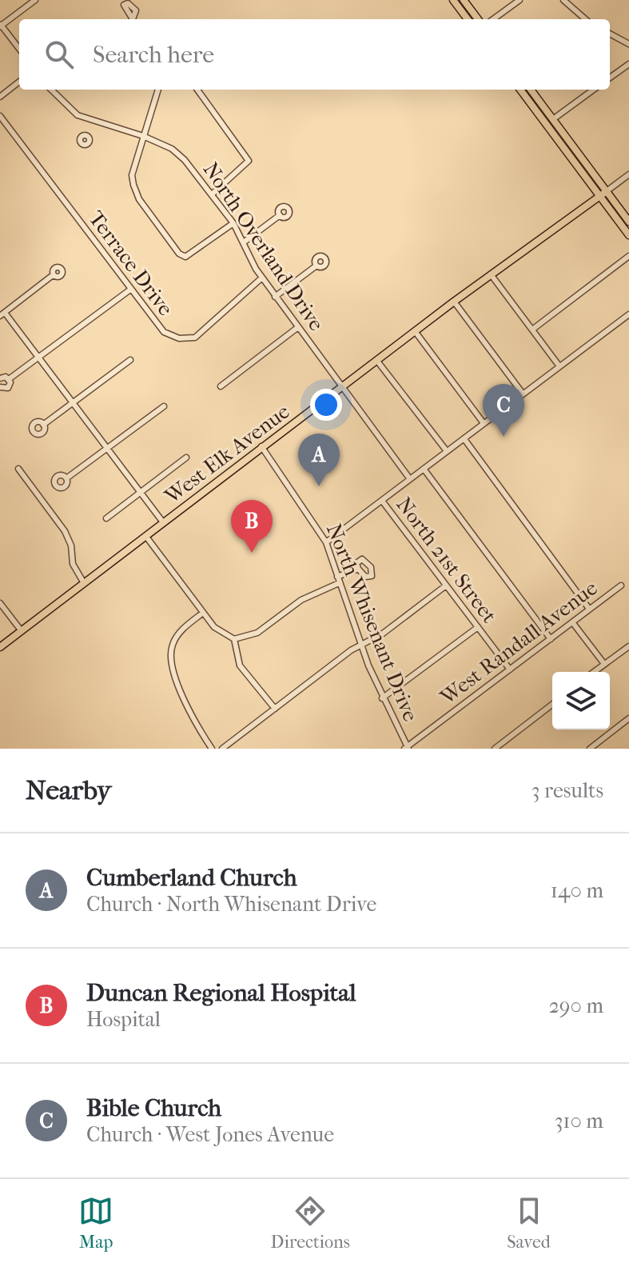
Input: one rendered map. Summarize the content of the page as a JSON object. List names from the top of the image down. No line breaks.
{"streets":{"main road":["West Elk Avenue"],"street":["North Overland Drive","Terrace Drive","North 21st Street","North Whisenant Drive","West Randall Avenue"]},"crossings":[["North Overland Drive","Terrace Drive"],["North Overland Drive","West Elk Avenue"],["North Overland Drive","North 21st Street"],["West Elk Avenue","North 21st Street"],["West Elk Avenue","North Whisenant Drive"],["North 21st Street","West Randall Avenue"],["North Whisenant Drive","West Randall Avenue"]],"page":{"search":"Search here","pins":["C","A","B"],"heading":["Nearby","3 results"],"list":[{"mark":"A","name":"Cumberland Church","note":"Church · North Whisenant Drive","value":"140 m"},{"mark":"B","name":"Duncan Regional Hospital","note":"Hospital","value":"290 m"},{"mark":"C","name":"Bible Church","note":"Church · West Jones Avenue","value":"310 m"}],"nav":["Map","Directions","Saved"]}}
